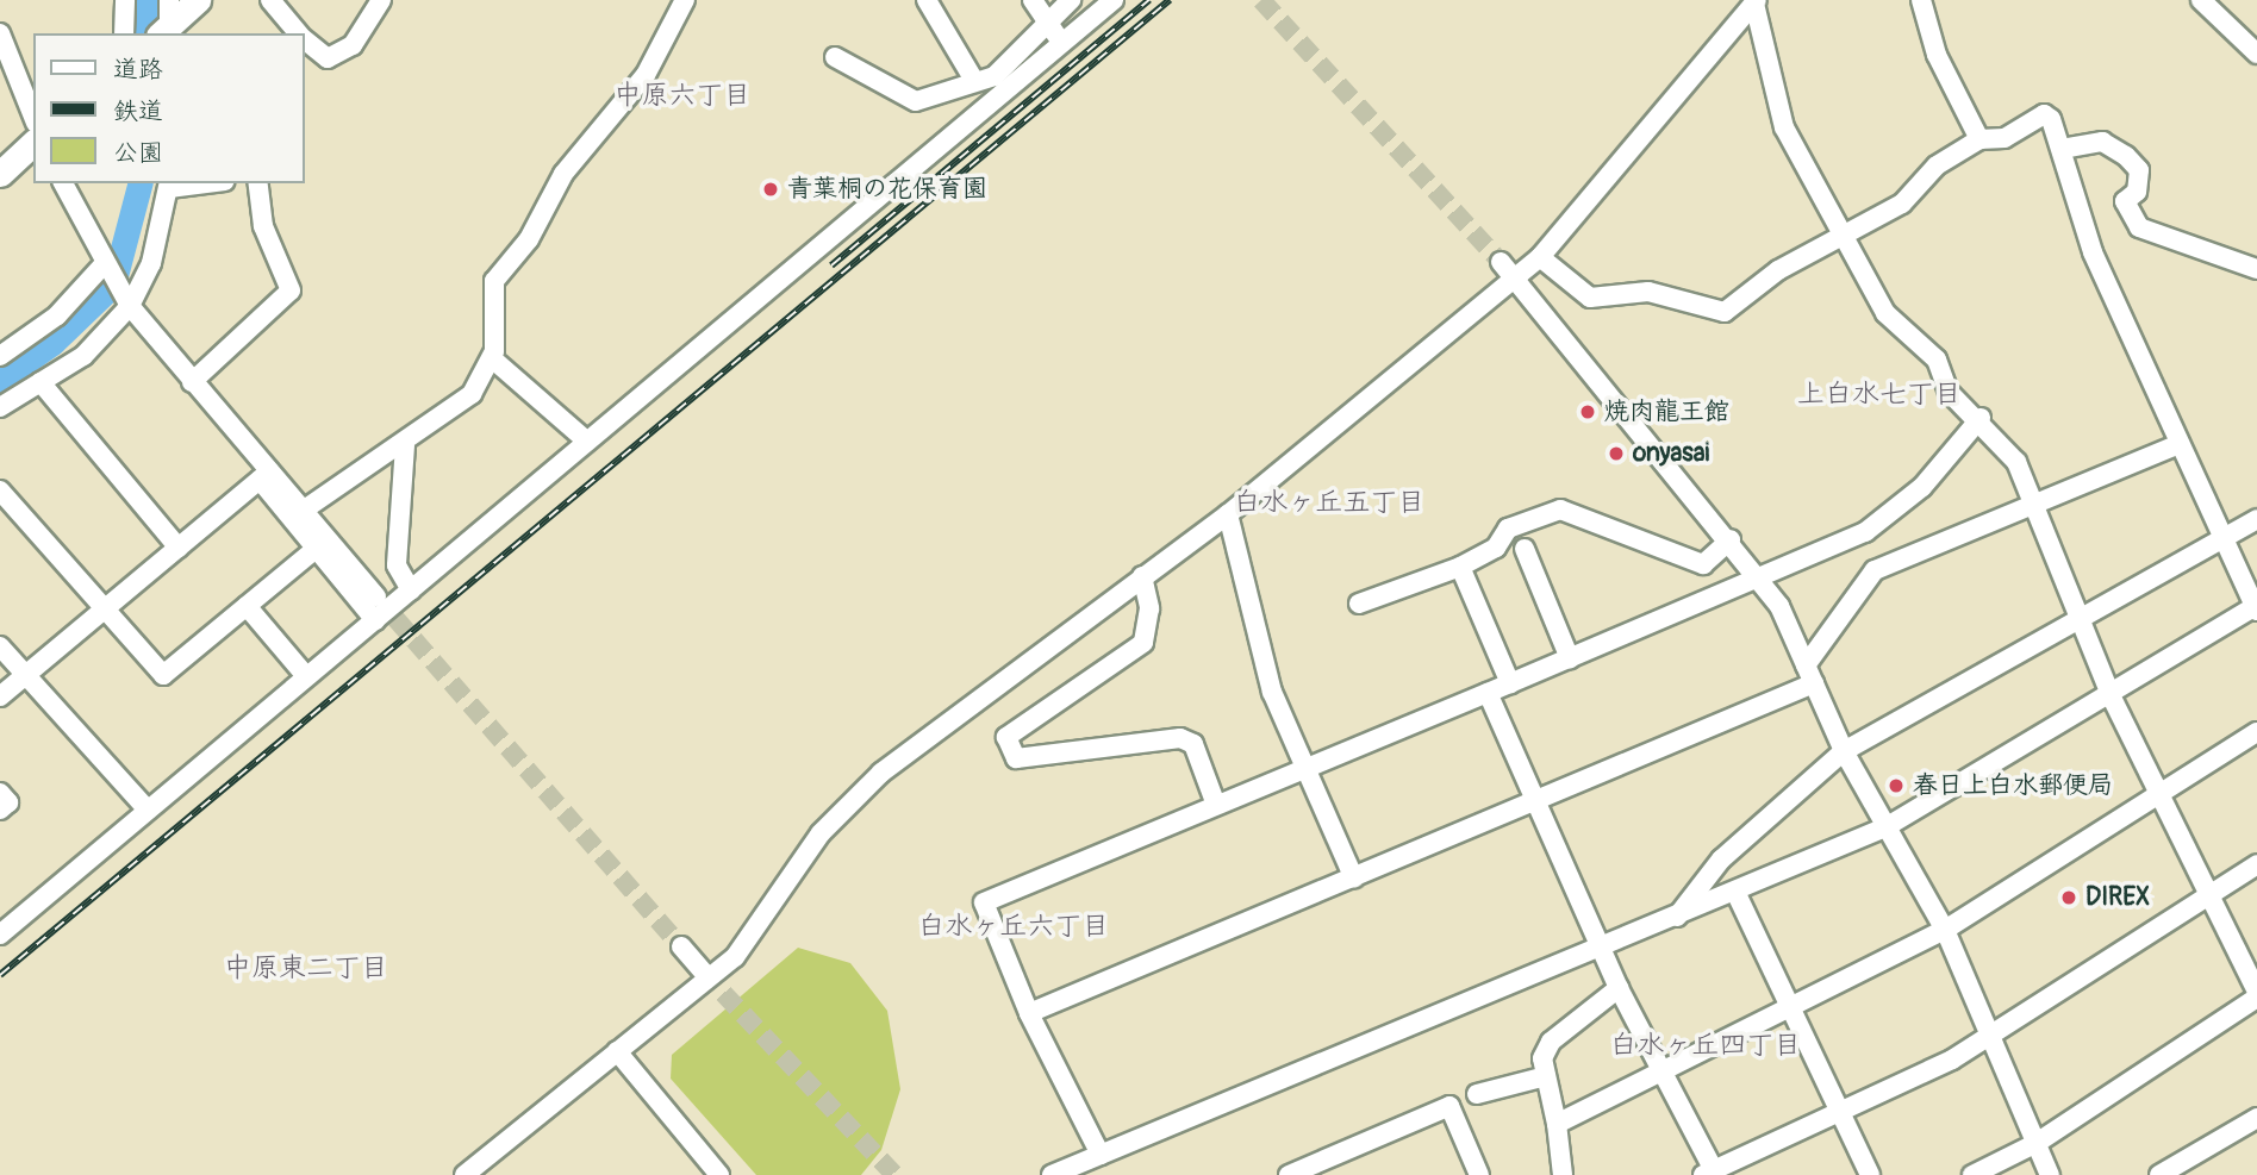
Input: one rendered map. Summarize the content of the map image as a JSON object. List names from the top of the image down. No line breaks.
{"districts":["中原六丁目","上白水七丁目","白水ヶ丘五丁目","白水ヶ丘六丁目","中原東二丁目","白水ヶ丘四丁目"],"places":["青葉桐の花保育園","焼肉龍王館","onyasai","春日上白水郵便局","DIREX"],"legend":["道路","鉄道","公園"]}
